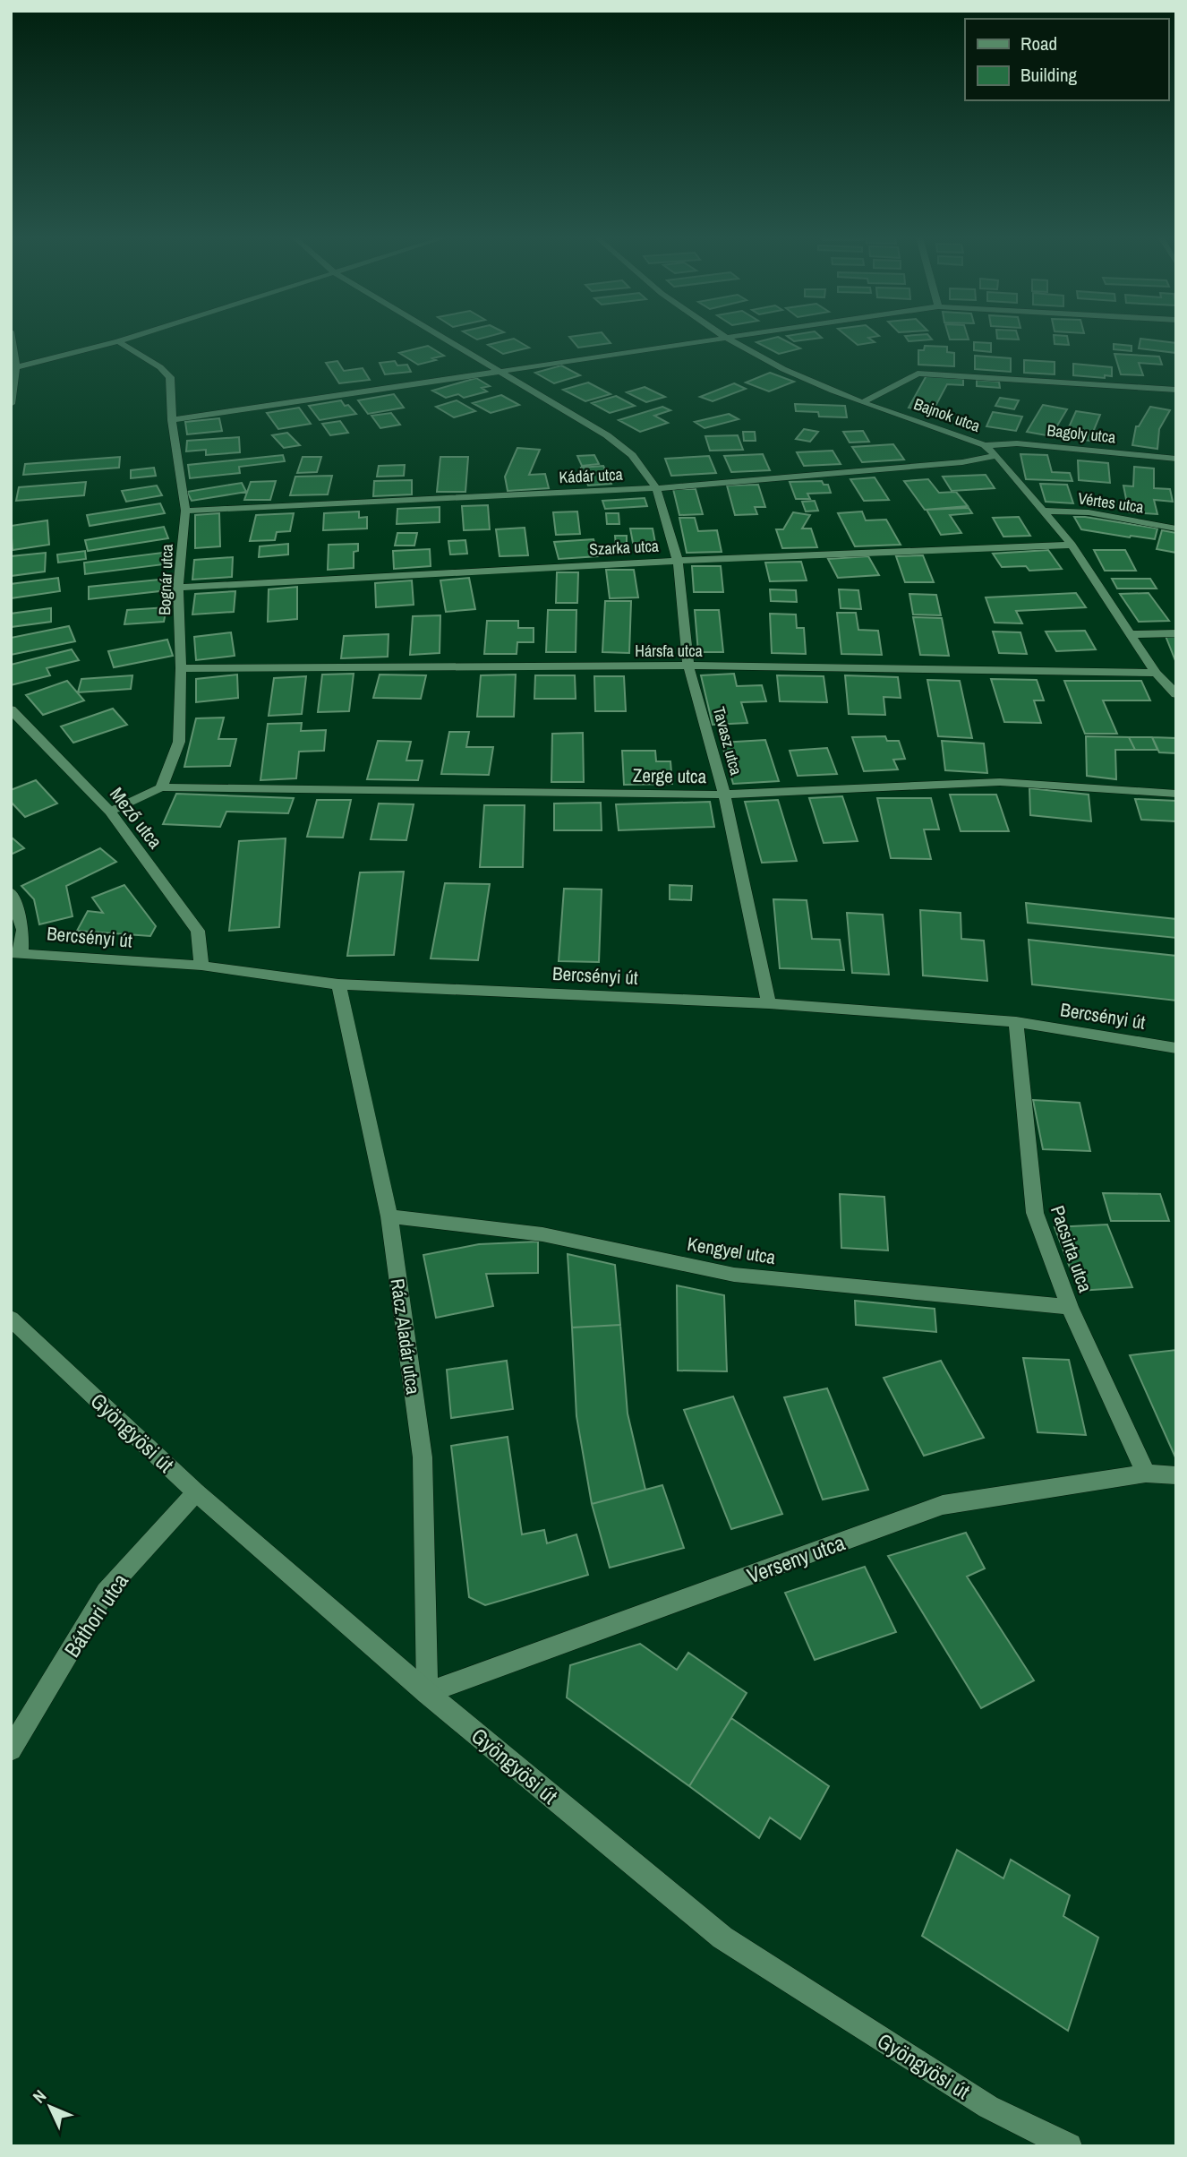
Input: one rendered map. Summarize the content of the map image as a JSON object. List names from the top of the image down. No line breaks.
{"streets":{"street":["Bajnok utca","Bagoly utca","Kádár utca","Vértes utca","Szarka utca","Bognár utca","Hársfa utca","Tavasz utca","Zerge utca","Mező utca","Bercsényi út","Pacsirta utca","Kengyel utca","Rácz Aladár utca","Gyöngyösi út","Verseny utca","Báthori utca"]},"crossings":[["Bajnok utca","Bagoly utca"],["Bajnok utca","Kádár utca"],["Bajnok utca","Vértes utca"],["Bajnok utca","Szarka utca"],["Bajnok utca","Hársfa utca"],["Kádár utca","Bognár utca"],["Kádár utca","Tavasz utca"],["Szarka utca","Bognár utca"],["Szarka utca","Tavasz utca"],["Bognár utca","Hársfa utca"],["Bognár utca","Zerge utca"],["Hársfa utca","Tavasz utca"],["Tavasz utca","Zerge utca"],["Tavasz utca","Bercsényi út"],["Mező utca","Bercsényi út"],["Bercsényi út","Pacsirta utca"],["Bercsényi út","Rácz Aladár utca"],["Pacsirta utca","Kengyel utca"],["Pacsirta utca","Verseny utca"],["Kengyel utca","Rácz Aladár utca"],["Rácz Aladár utca","Gyöngyösi út"],["Rácz Aladár utca","Verseny utca"],["Gyöngyösi út","Verseny utca"],["Gyöngyösi út","Báthori utca"]],"legend":["Road","Building"],"north":"top left"}
